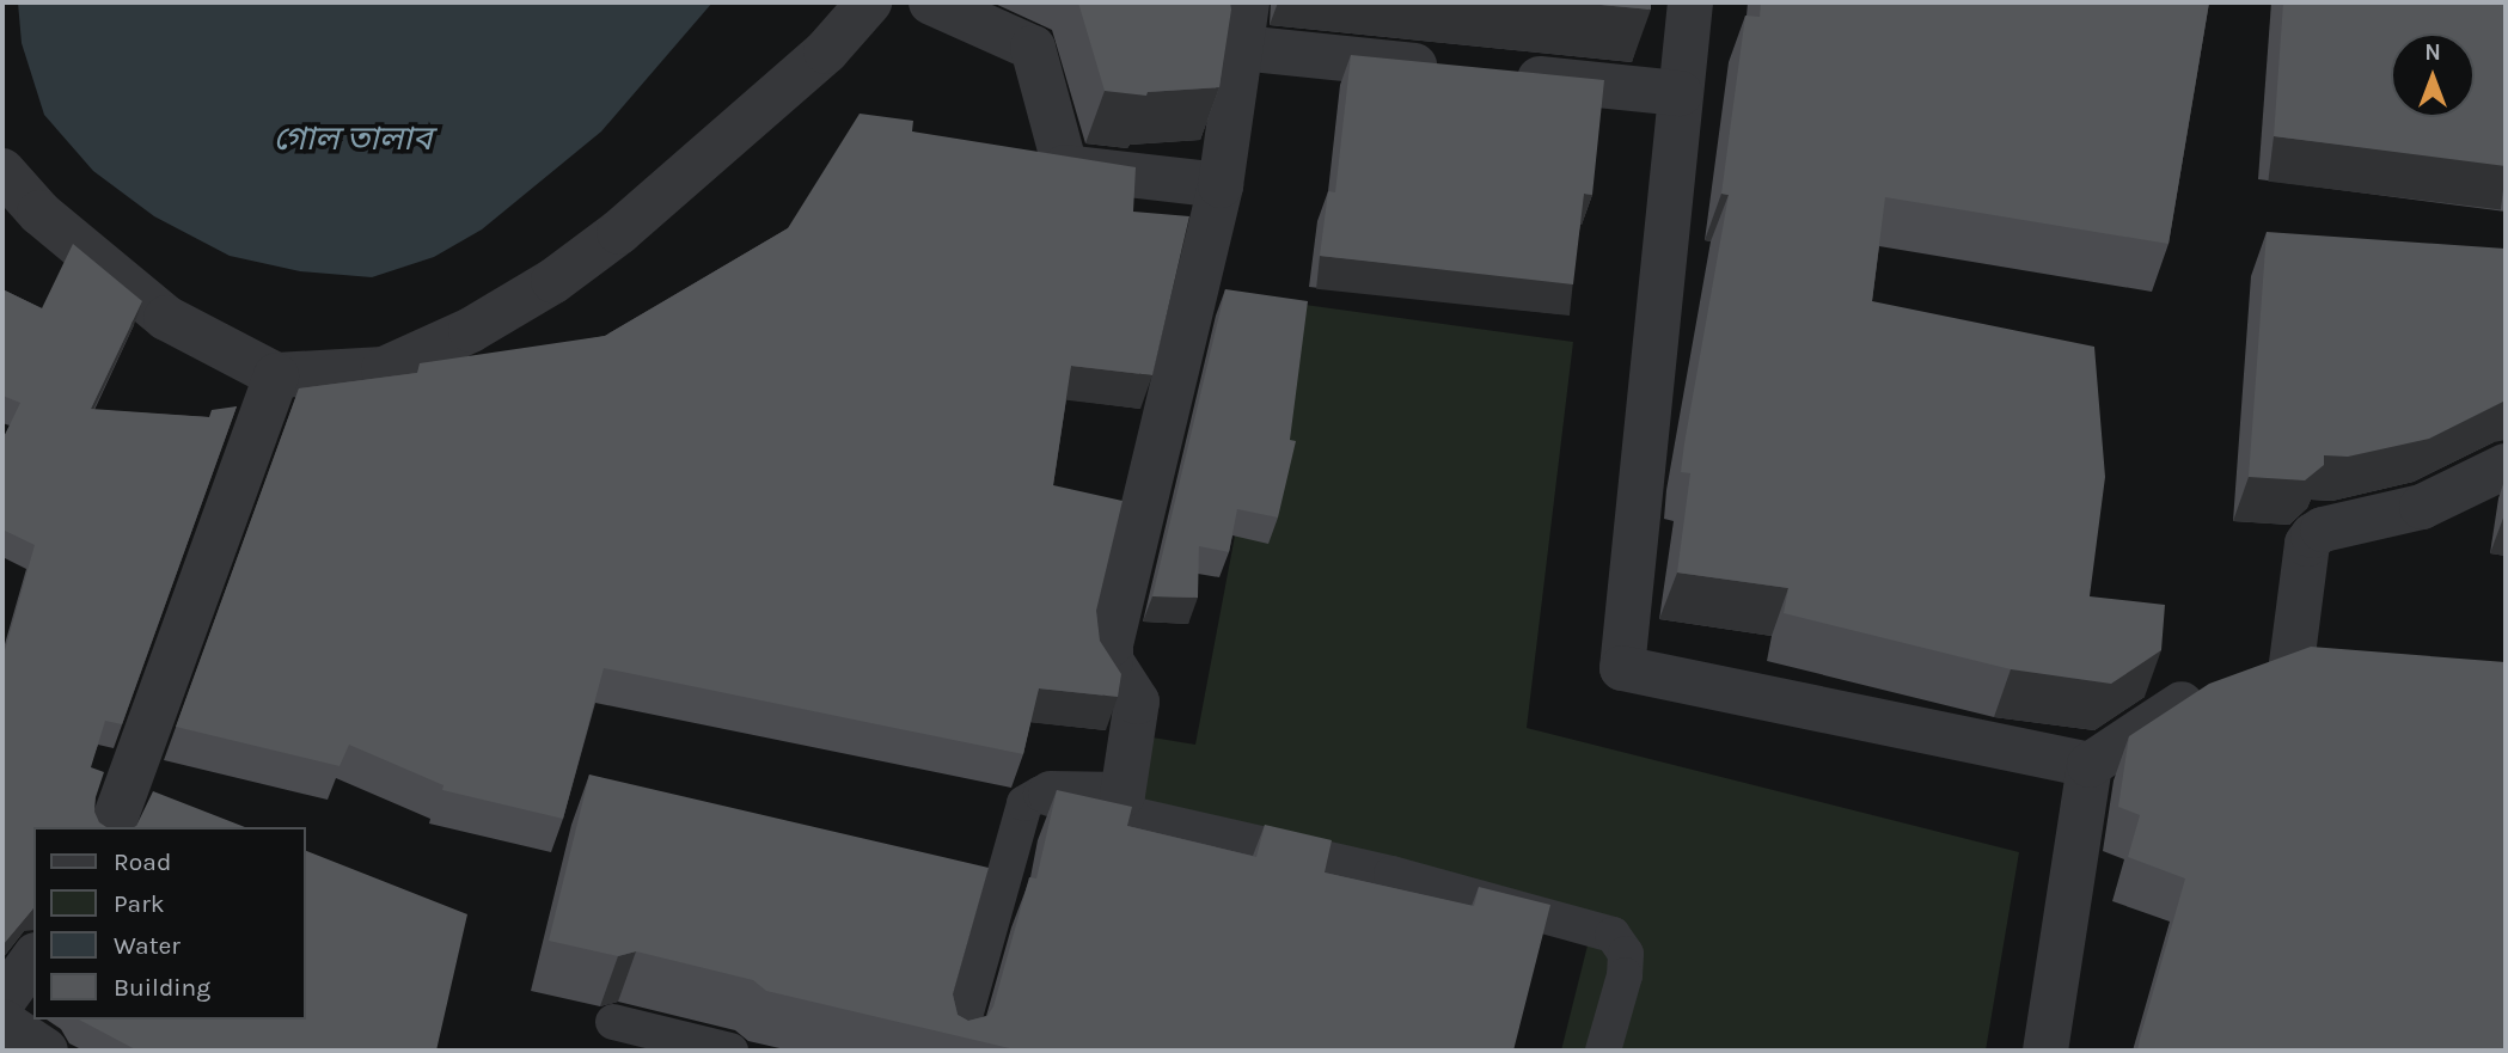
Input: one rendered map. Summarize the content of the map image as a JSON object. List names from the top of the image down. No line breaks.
{"water":["গোল তালাব"],"legend":["Road","Park","Water","Building"],"north":"top"}
